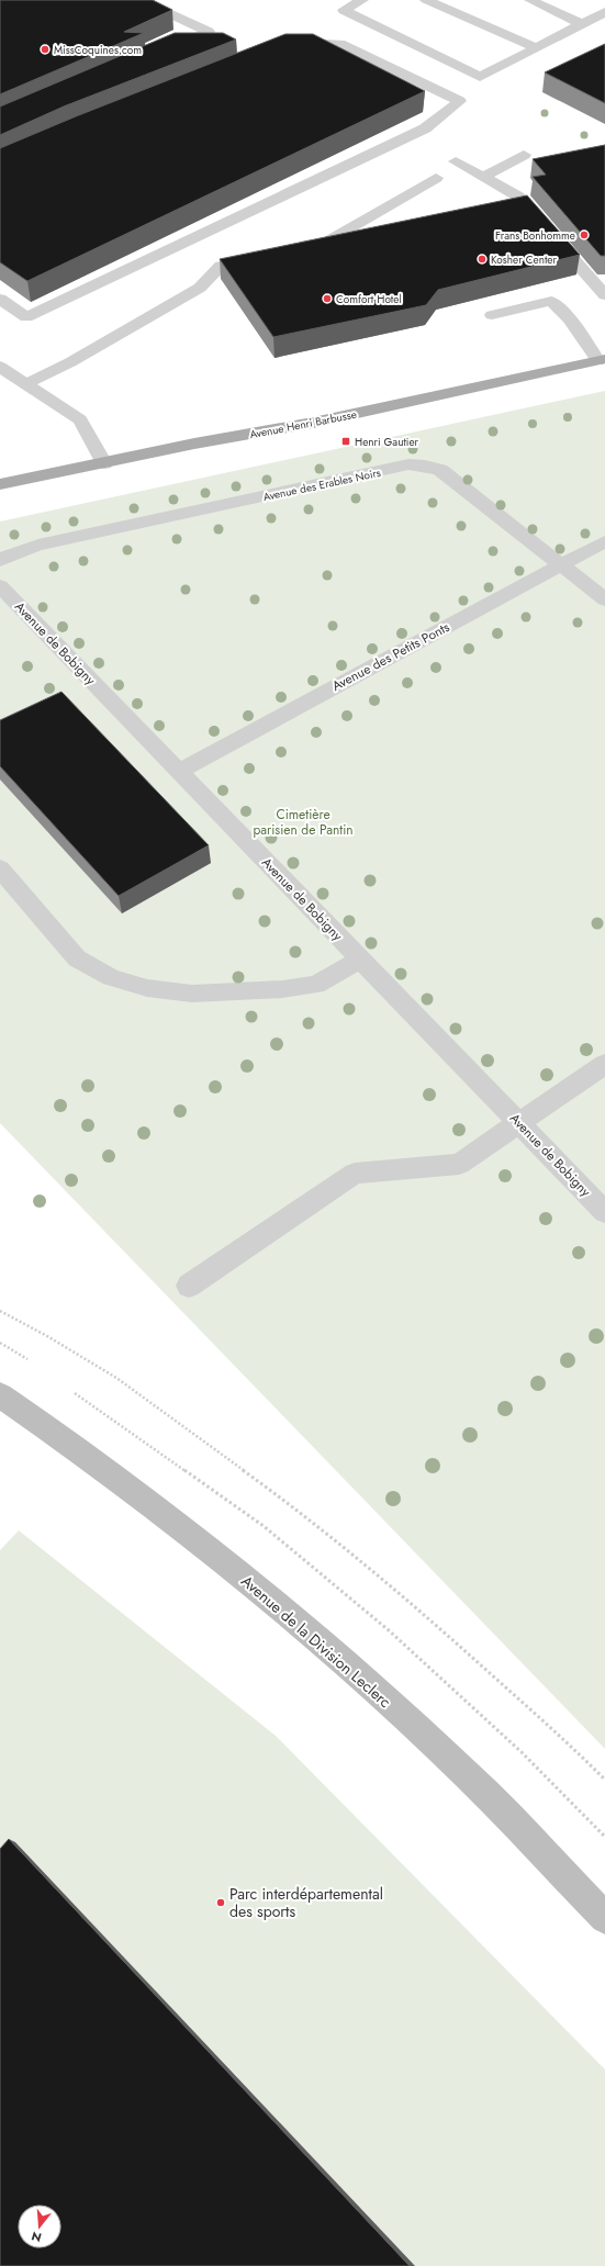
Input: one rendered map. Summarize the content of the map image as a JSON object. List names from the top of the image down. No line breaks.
{"streets":{"main road":["Avenue Henri Barbusse","Avenue de la Division Leclerc"],"street":["Avenue des Erables Noirs","Avenue de Bobigny","Avenue des Petits Ponts"]},"crossings":[["Avenue des Erables Noirs","Avenue des Petits Ponts"],["Avenue de Bobigny","Avenue des Petits Ponts"]],"parks":["Cimetière parisien de Pantin"],"places":{"other":["MissCoquines.com","Frans Bonhomme","Kosher Center","Comfort Hotel","Parc interdépartemental des sports"],"transit":["Henri Gautier"]},"north":"bottom"}
